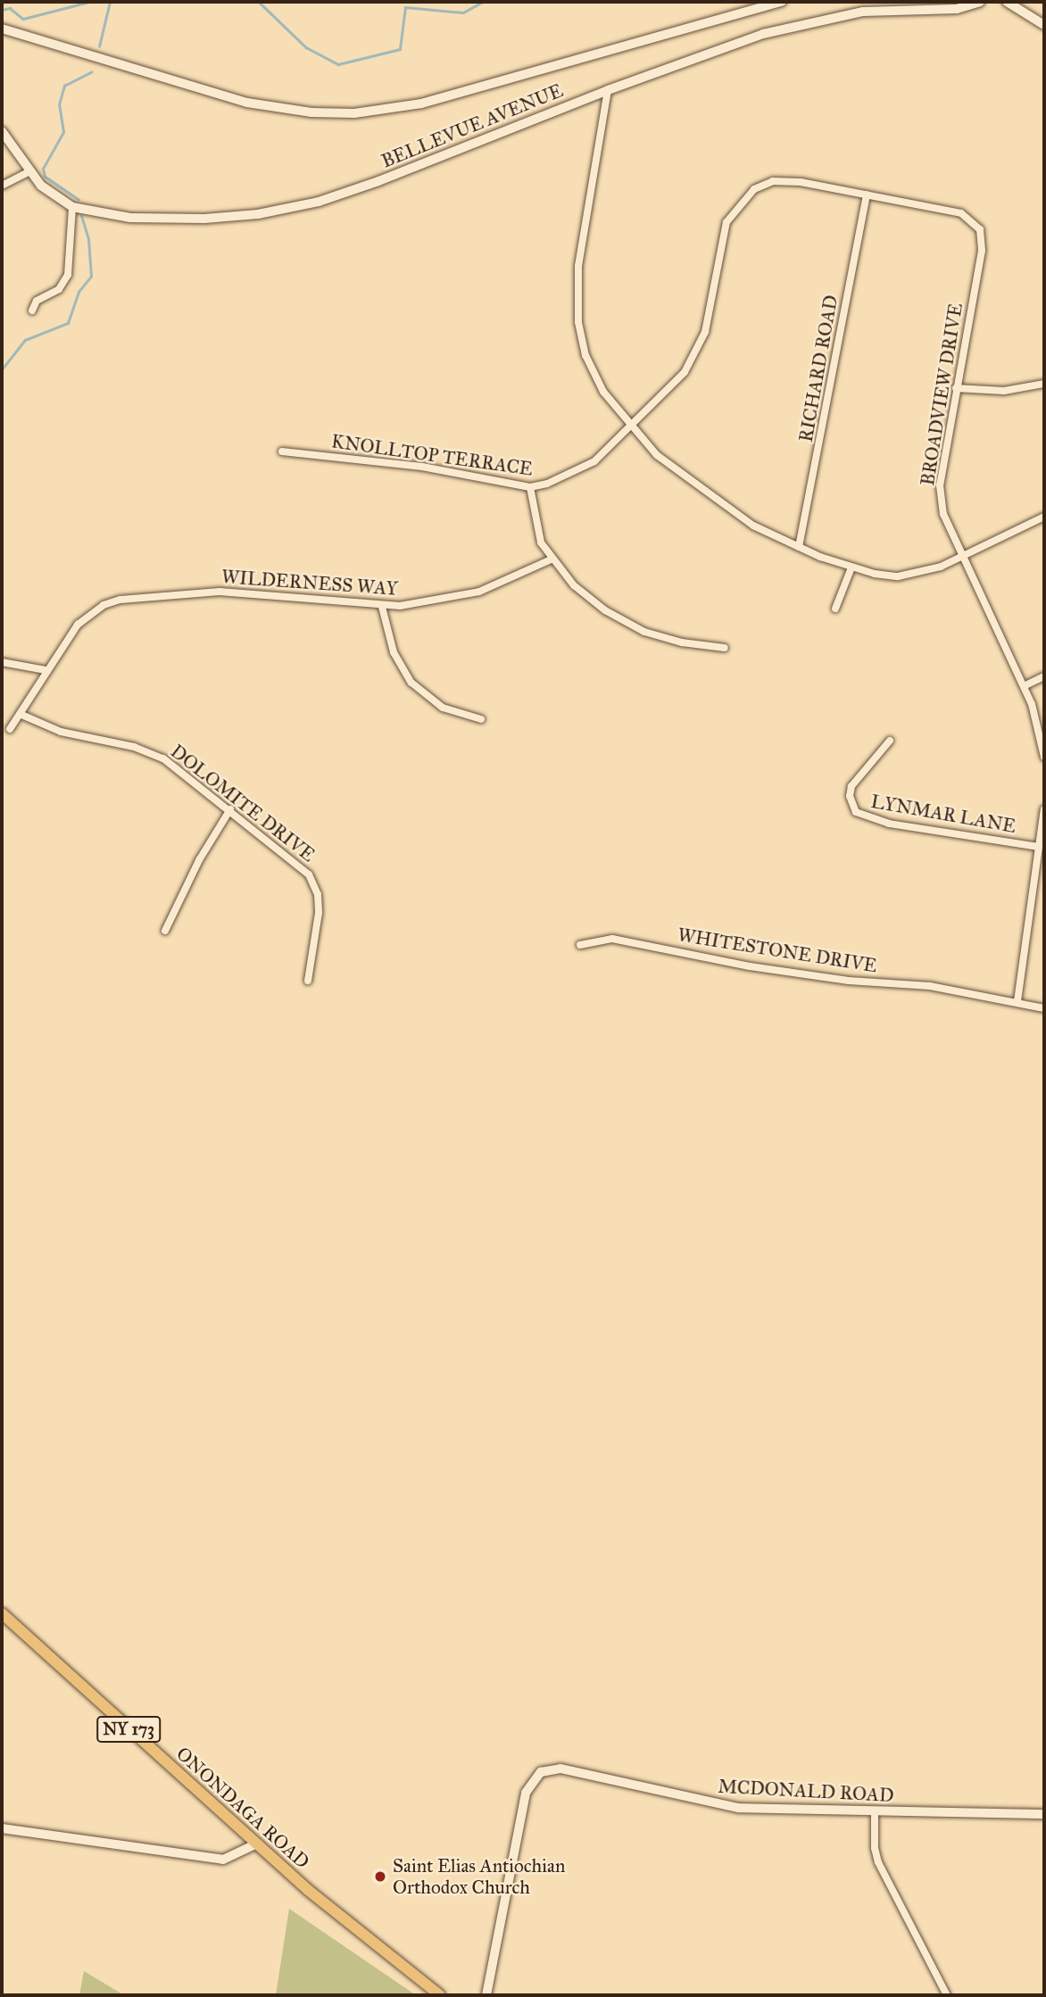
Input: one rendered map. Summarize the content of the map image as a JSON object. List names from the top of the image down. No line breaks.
{"streets":{"main road":["NY 173","ONONDAGA ROAD"],"street":["BELLEVUE AVENUE","RICHARD ROAD","BROADVIEW DRIVE","KNOLLTOP TERRACE","WILDERNESS WAY","DOLOMITE DRIVE","LYNMAR LANE","WHITESTONE DRIVE","MCDONALD ROAD"]},"crossings":[["RICHARD ROAD","KNOLLTOP TERRACE"],["BROADVIEW DRIVE","KNOLLTOP TERRACE"],["WILDERNESS WAY","DOLOMITE DRIVE"]],"places":["Saint Elias Antiochian Orthodox Church"]}
